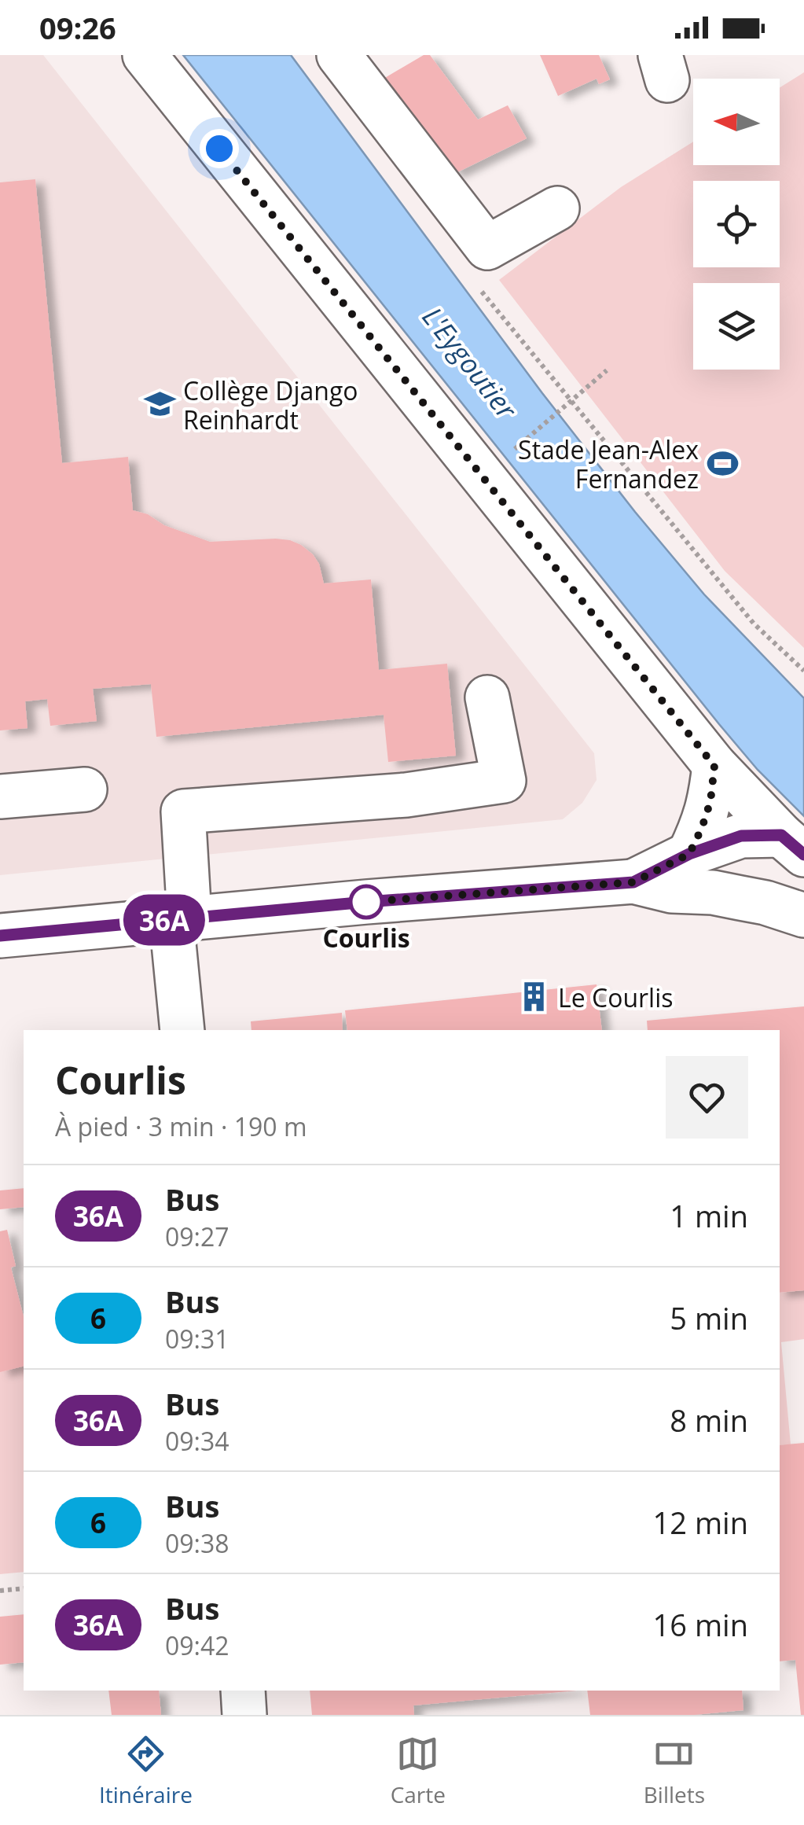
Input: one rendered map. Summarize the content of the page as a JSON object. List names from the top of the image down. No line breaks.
{"water":["L'Eygoutier"],"places":{"school or university":["Collège Django Reinhardt"],"sports":["Stade Jean-Alex Fernandez"],"other":["Courlis"],"building":["Le Courlis"]},"lines":["bus line 36A"],"north":"left","page":{"status":"09:26","on_map":"36A","heading":["Courlis","À pied · 3 min · 190 m"],"list":[{"mark":"36A","name":"Bus","note":"09:27","value":"1 min"},{"mark":"6","name":"Bus","note":"09:31","value":"5 min"},{"mark":"36A","name":"Bus","note":"09:34","value":"8 min"},{"mark":"6","name":"Bus","note":"09:38","value":"12 min"},{"mark":"36A","name":"Bus","note":"09:42","value":"16 min"}],"tabs":["Itinéraire","Carte","Billets"]}}
